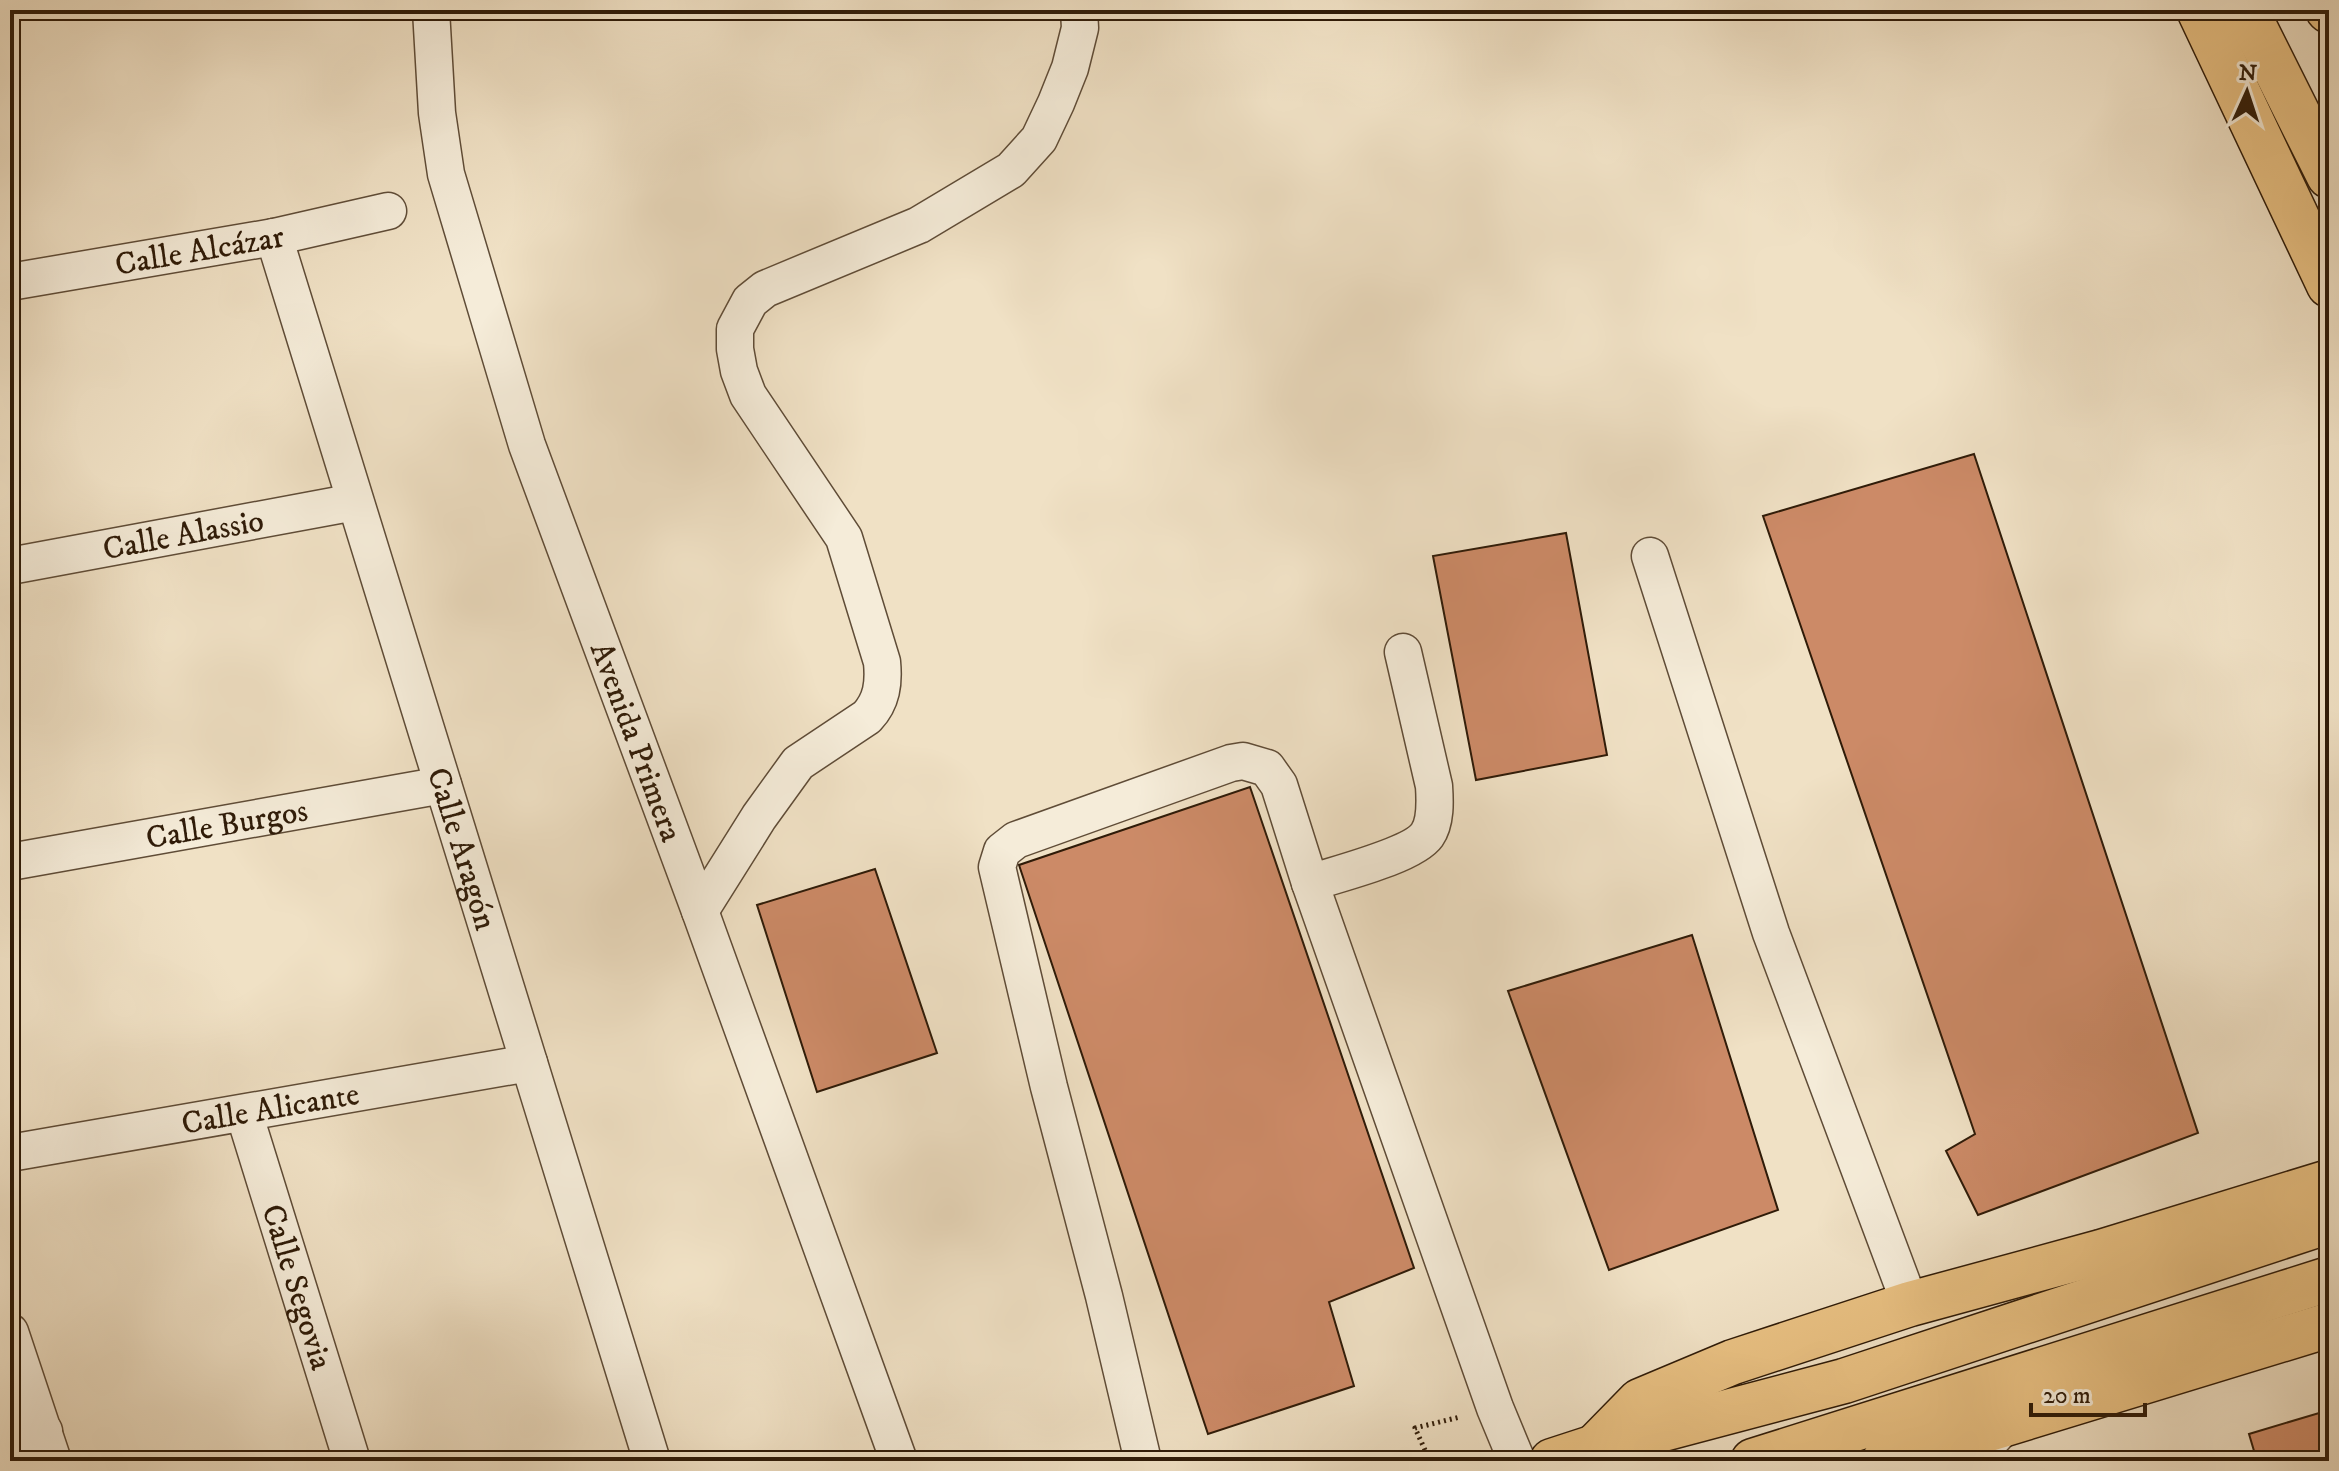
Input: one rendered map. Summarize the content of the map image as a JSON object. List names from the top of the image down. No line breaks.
{"streets":{"street":["Calle Alcázar","Calle Alassio","Avenida Primera","Calle Burgos","Calle Aragón","Calle Alicante","Calle Segovia"]},"crossings":[["Calle Alcázar","Calle Aragón"],["Calle Alassio","Calle Aragón"],["Calle Burgos","Calle Aragón"],["Calle Aragón","Calle Alicante"],["Calle Alicante","Calle Segovia"]],"scale_bar":"20 m","north":"top"}
